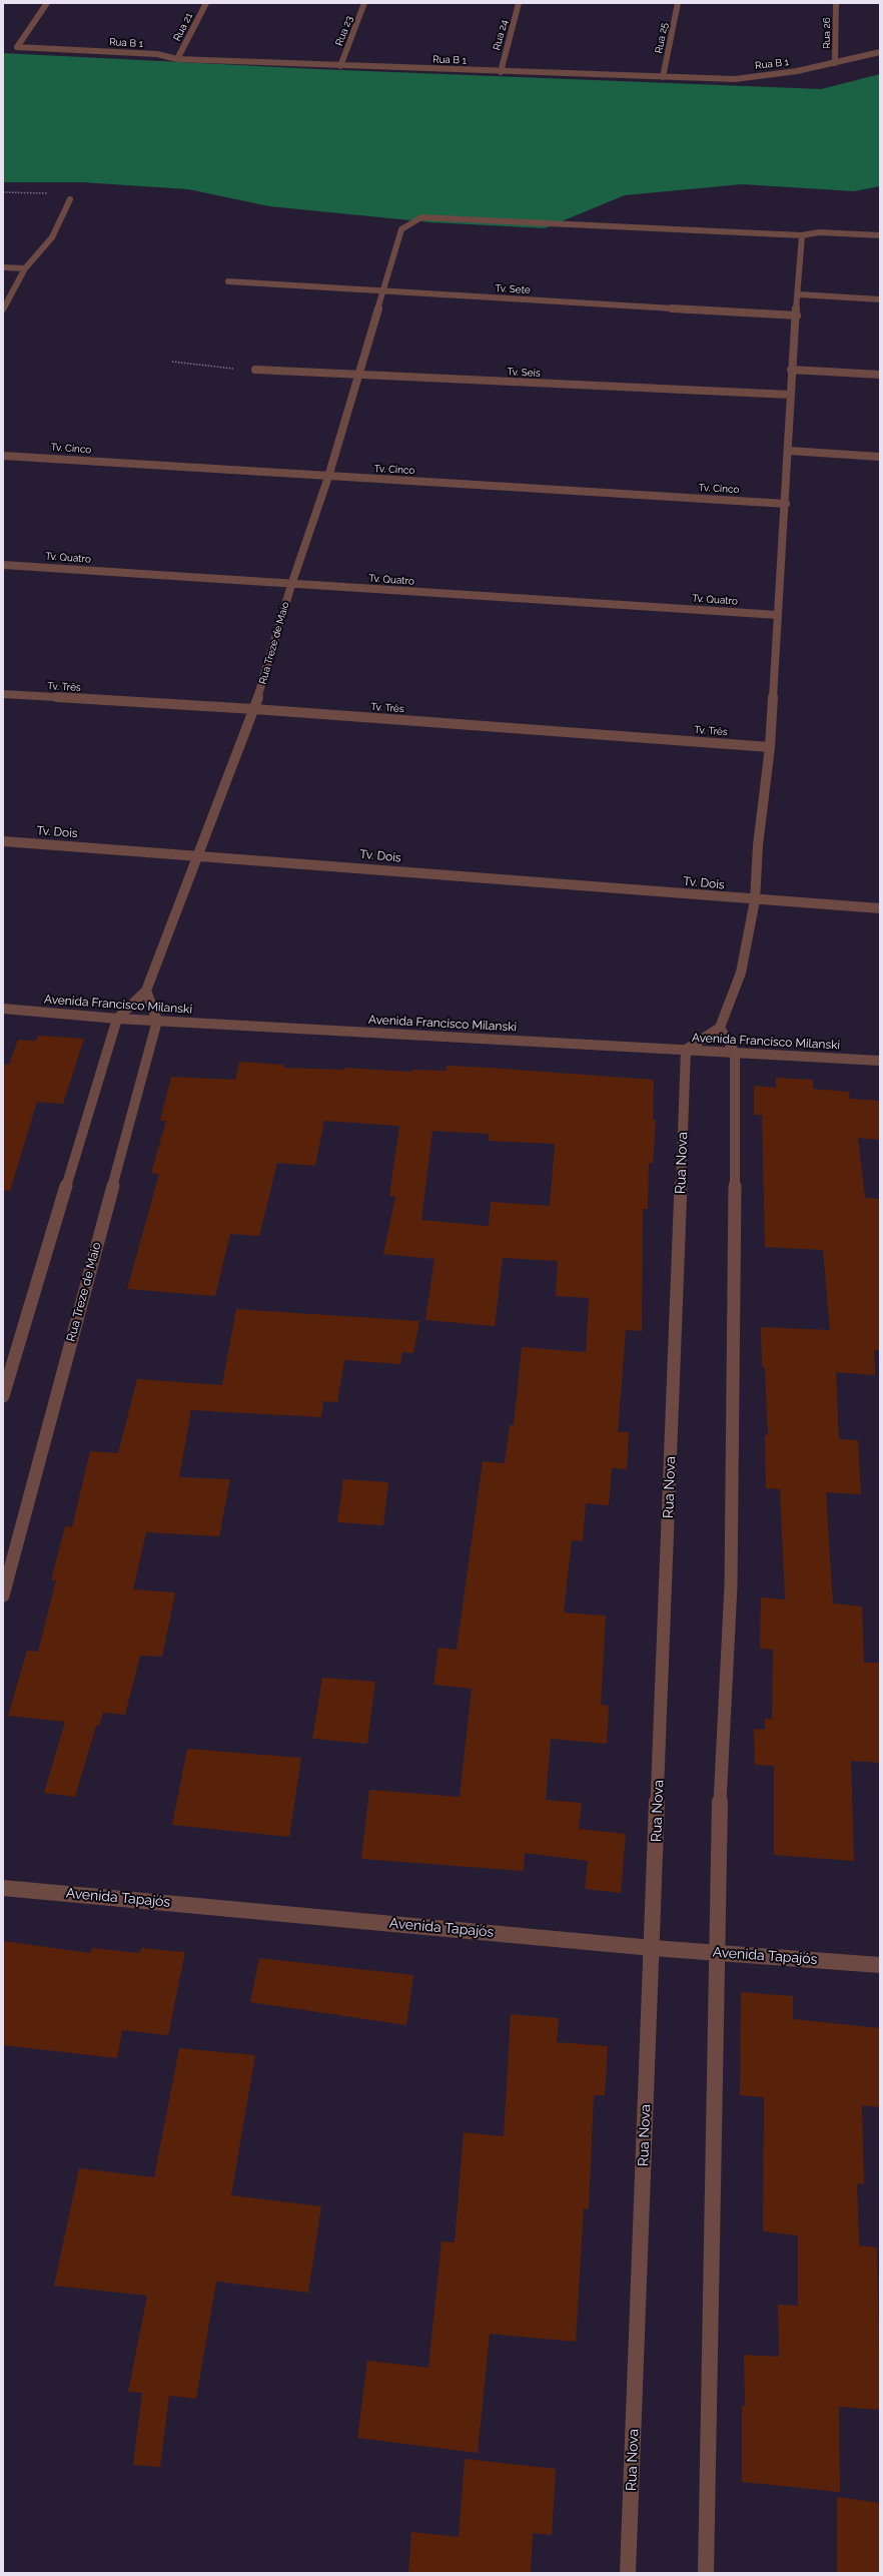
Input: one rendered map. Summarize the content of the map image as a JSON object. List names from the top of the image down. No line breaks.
{"streets":{"street":["Rua 21","Rua 23","Rua 26","Rua 24","Rua 25","Rua B 1","Tv. Sete","Tv. Seis","Tv. Cinco","Tv. Quatro","Rua Treze de Maio","Tv. Três","Tv. Dois","Avenida Francisco Milanski","Rua Nova","Avenida Tapajós"]},"crossings":[["Rua 21","Rua B 1"],["Rua 23","Rua B 1"],["Rua 26","Rua B 1"],["Rua 24","Rua B 1"],["Rua 25","Rua B 1"],["Tv. Sete","Rua Treze de Maio"],["Tv. Seis","Rua Treze de Maio"],["Tv. Cinco","Rua Treze de Maio"],["Tv. Quatro","Rua Treze de Maio"],["Rua Treze de Maio","Tv. Três"],["Rua Treze de Maio","Tv. Dois"],["Rua Treze de Maio","Avenida Francisco Milanski"],["Avenida Francisco Milanski","Rua Nova"],["Rua Nova","Avenida Tapajós"]]}
